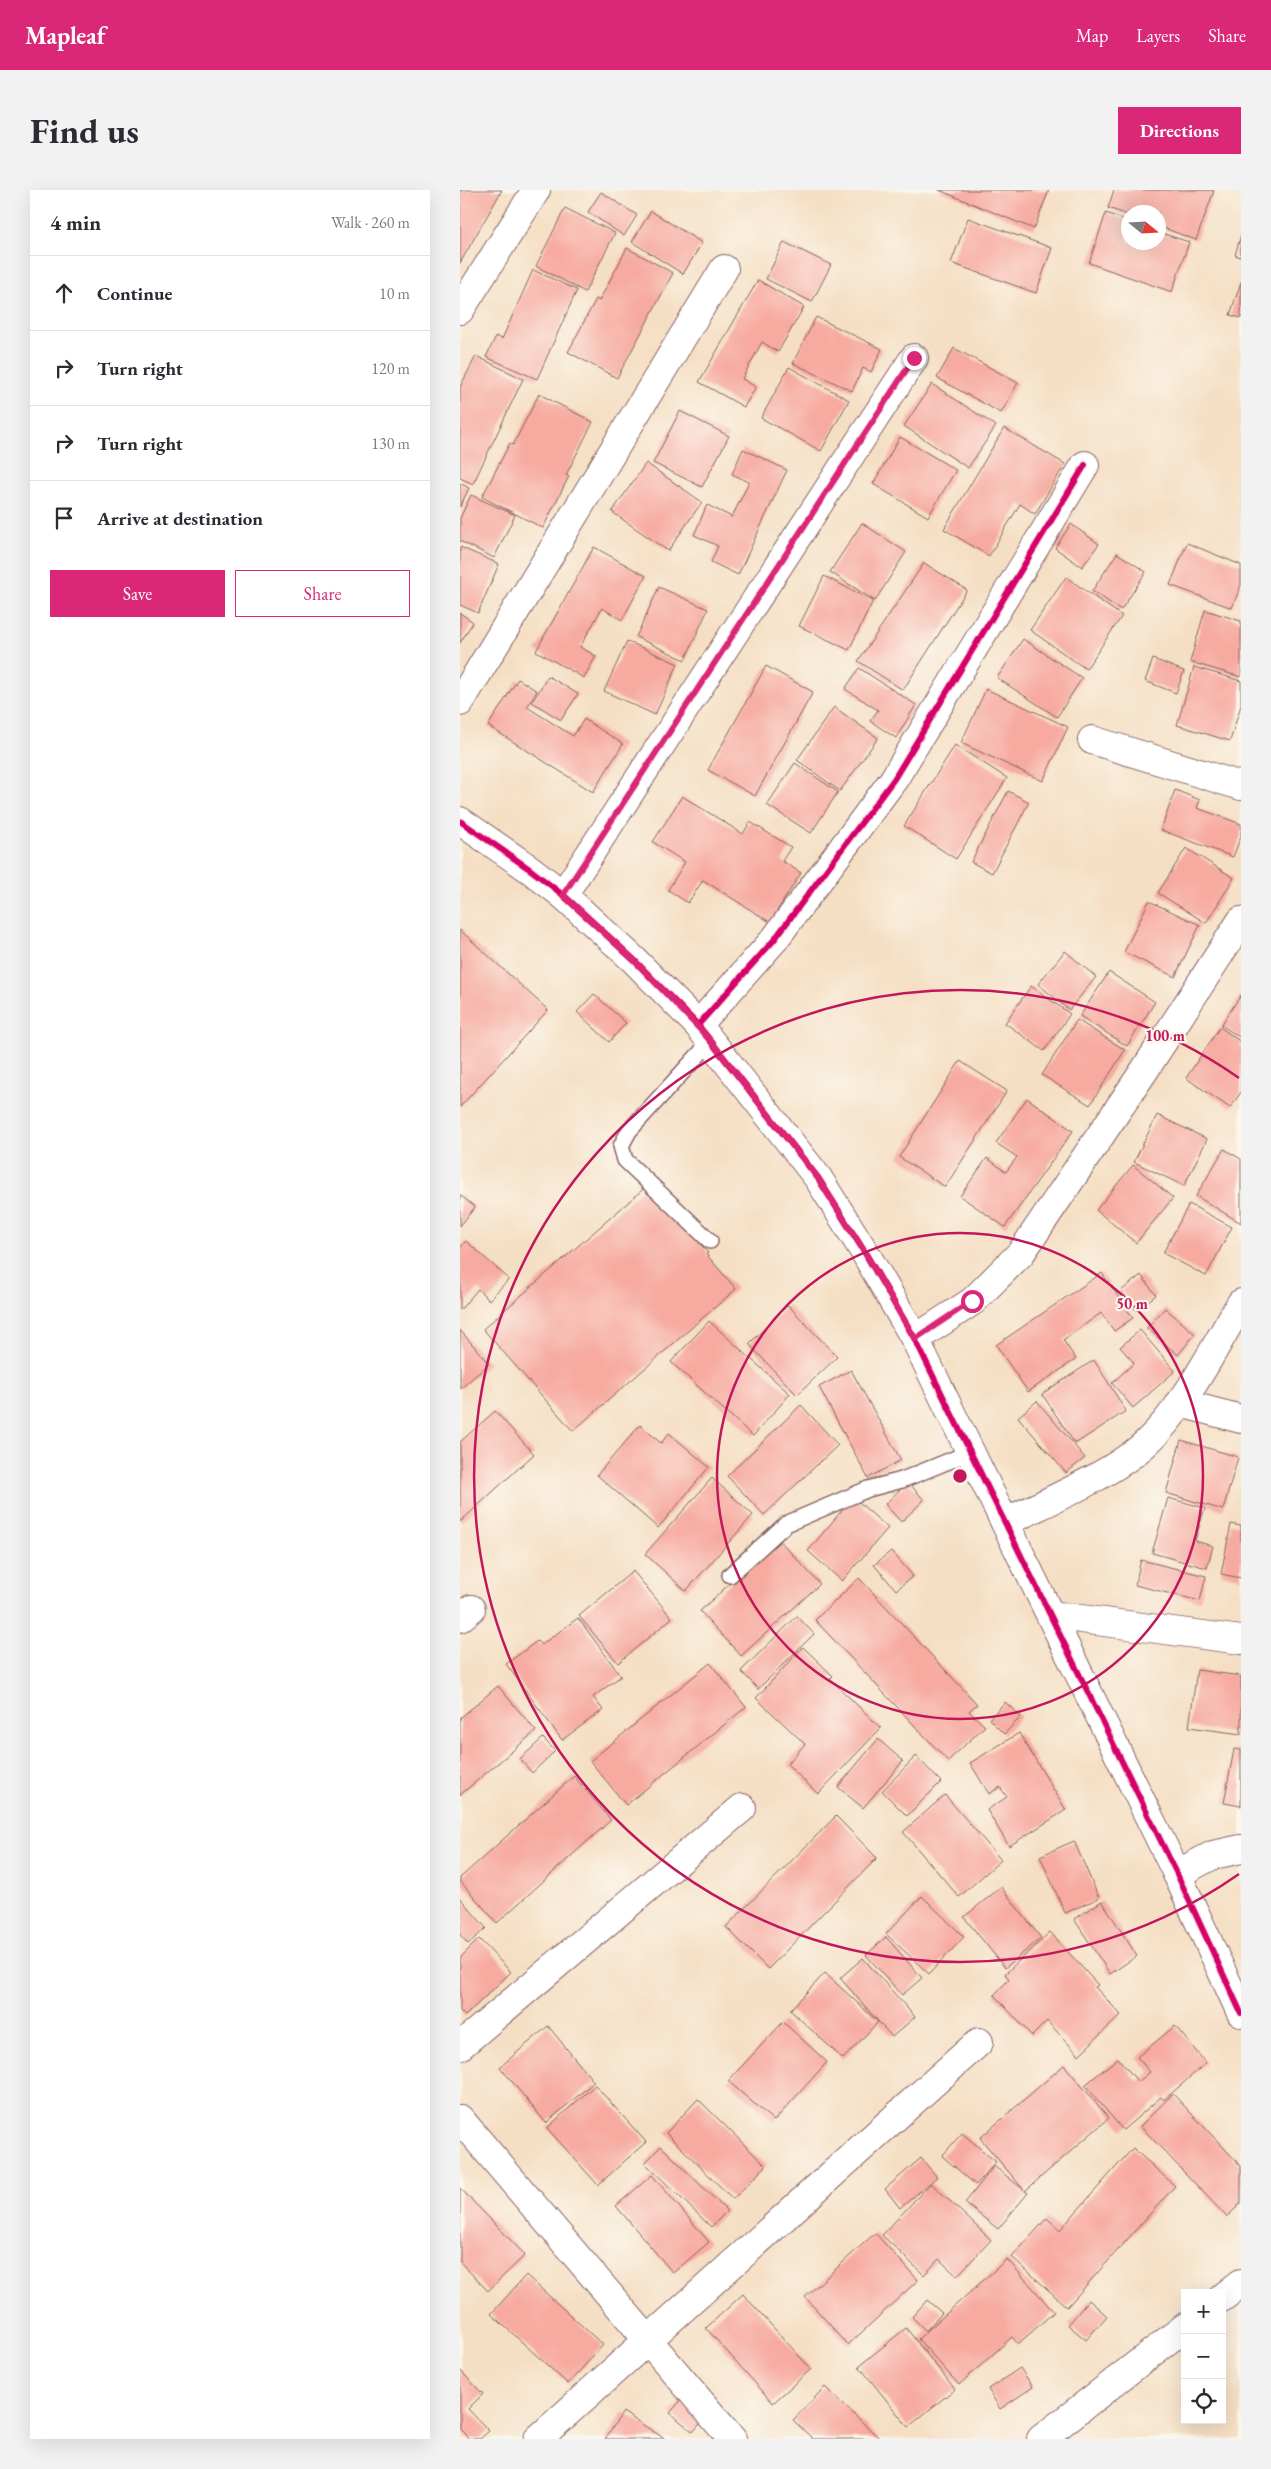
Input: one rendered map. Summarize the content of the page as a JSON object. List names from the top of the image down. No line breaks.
{"north":"right","page":{"header":"Mapleaf","nav":["Map","Layers","Share"],"buttons":["Directions",["Save","Share"]],"title":"Find us","heading":["4 min","Walk · 260 m"],"list":[["Continue","10 m"],["Turn right","120 m"],["Turn right","130 m"],"Arrive at destination"],"map_buttons":["+","−"]},"rings":["100 m","50 m"]}
